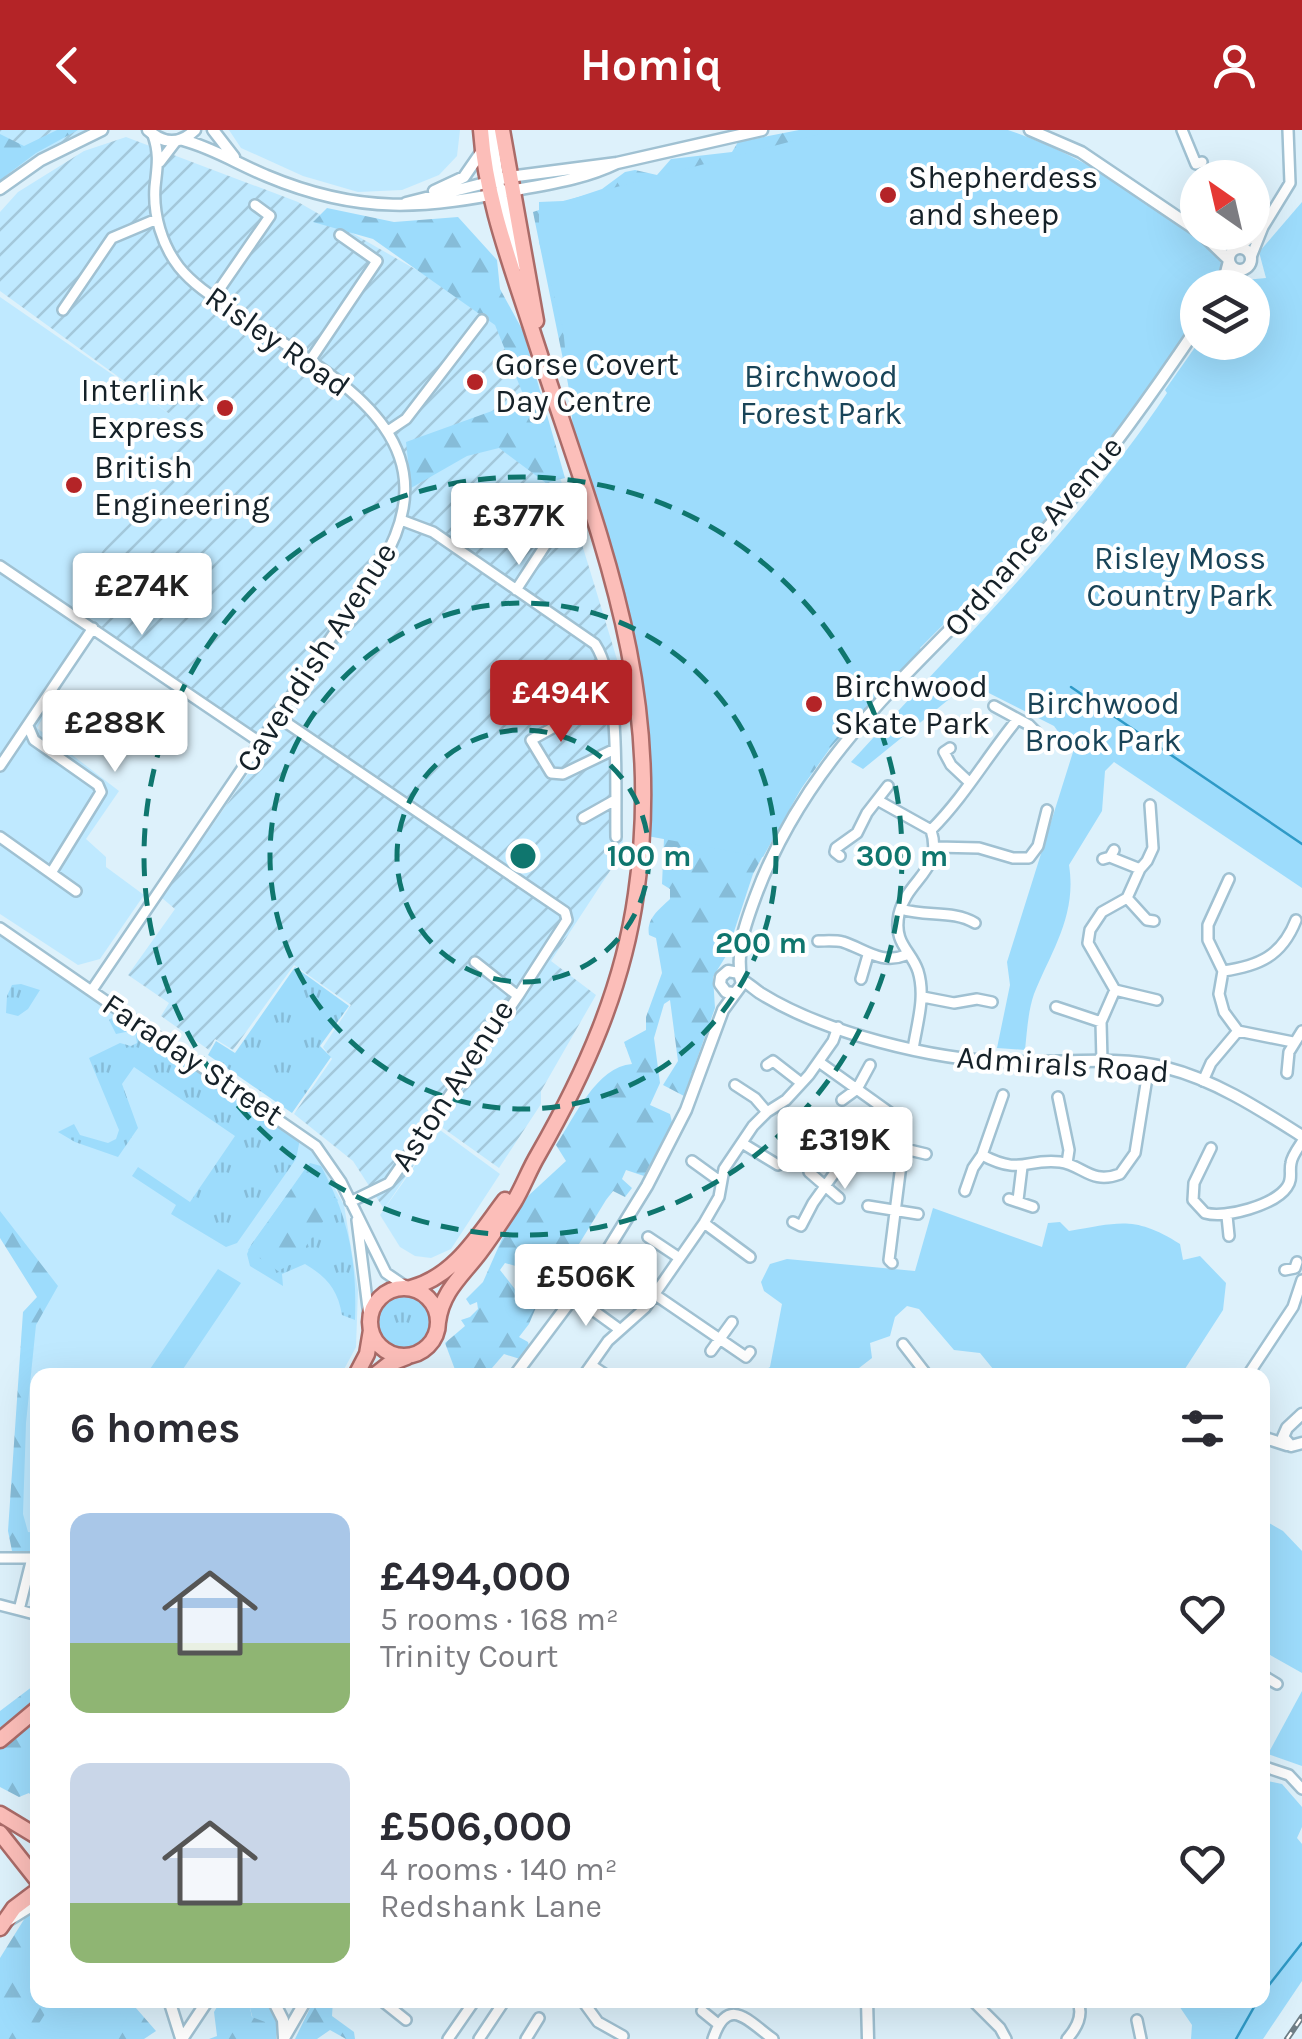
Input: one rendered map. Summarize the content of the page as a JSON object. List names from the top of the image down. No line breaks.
{"streets":{"street":["Risley Road","Ordnance Avenue","Cavendish Avenue","Faraday Street","Admirals Road","Aston Avenue"]},"crossings":[["Risley Road","Cavendish Avenue"],["Ordnance Avenue","Admirals Road"],["Cavendish Avenue","Faraday Street"],["Faraday Street","Aston Avenue"]],"parks":["Birchwood Forest Park","Risley Moss Country Park","Birchwood Brook Park"],"places":["Shepherdess and sheep","Gorse Covert Day Centre","Interlink Express","British Engineering","Birchwood Skate Park"],"north":"top left","page":{"header":"Homiq","price":["£377K","£274K","£494K","£288K","£319K","£506K"],"heading":"6 homes","list":[{"name":"£494,000","note":"5 rooms · 168 m² · Trinity Court"},{"name":"£506,000","note":"4 rooms · 140 m² · Redshank Lane"}]},"rings":["100 m","300 m","200 m"]}
